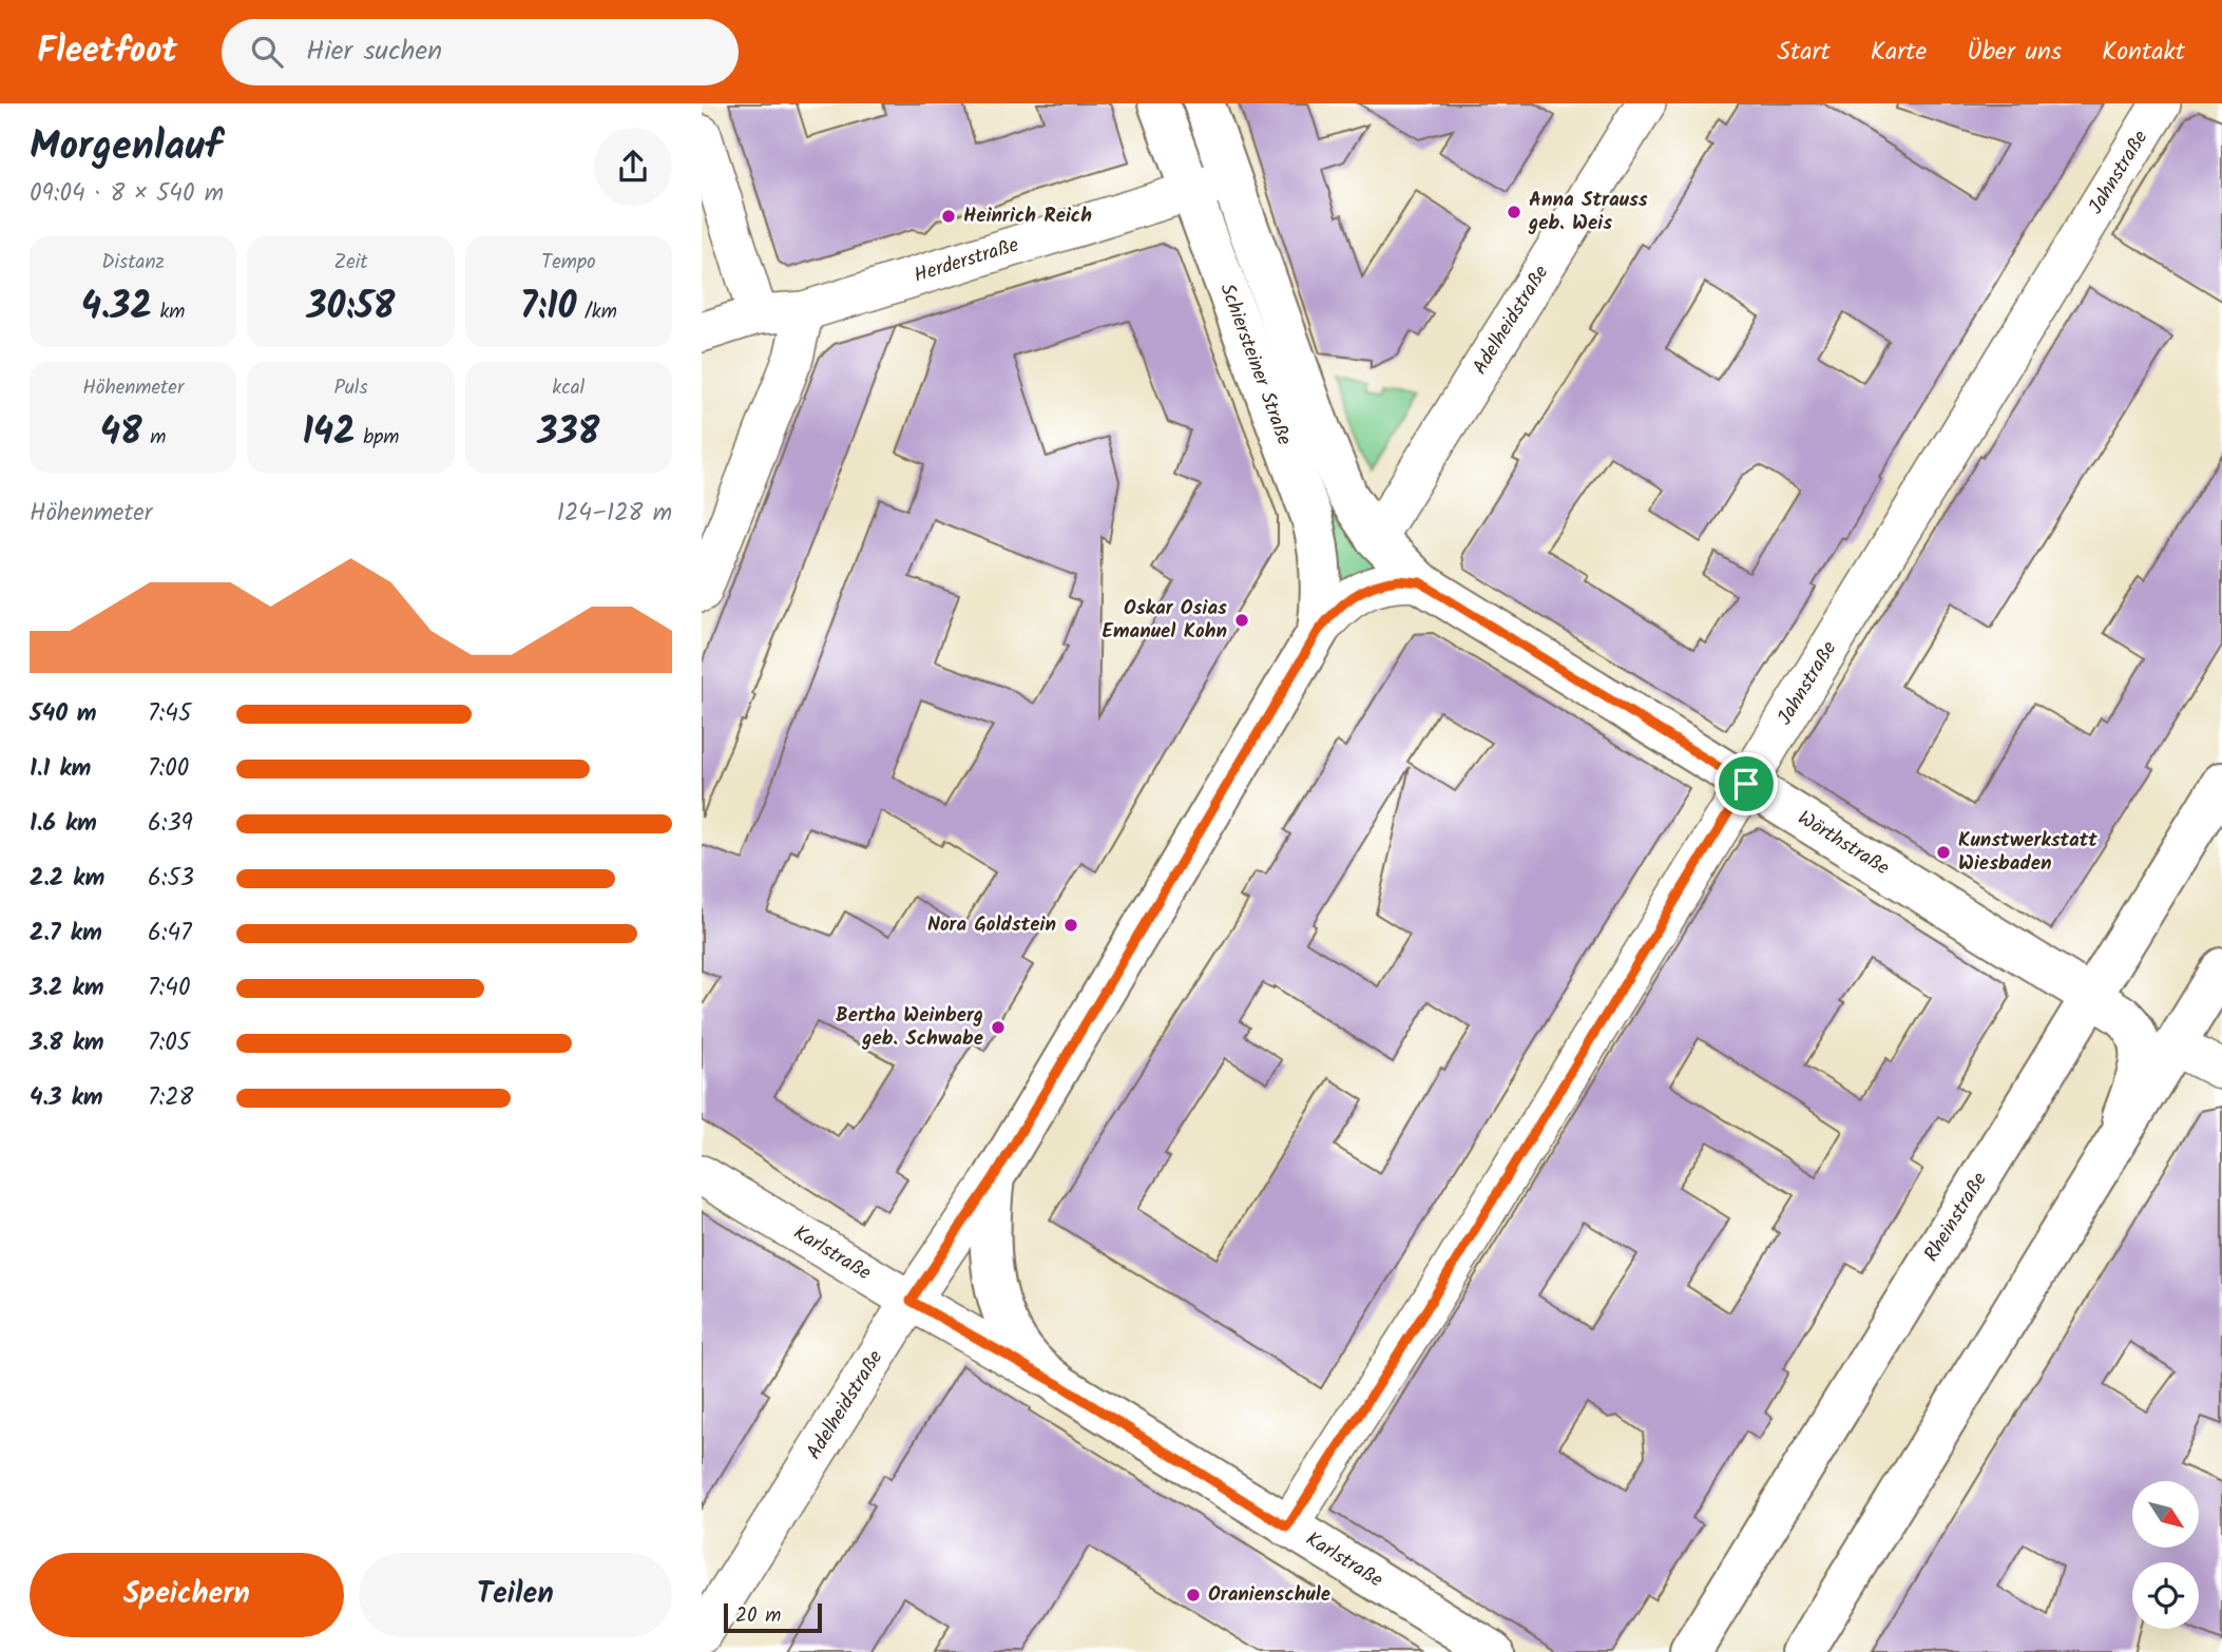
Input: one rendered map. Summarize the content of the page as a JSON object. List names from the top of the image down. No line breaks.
{"streets":{"street":["Jahnstraße","Herderstraße","Adelheidstraße","Schiersteiner Straße","Wörthstraße","Rheinstraße","Karlstraße"]},"crossings":[["Jahnstraße","Wörthstraße"],["Jahnstraße","Karlstraße"],["Herderstraße","Schiersteiner Straße"],["Adelheidstraße","Schiersteiner Straße"],["Adelheidstraße","Wörthstraße"],["Adelheidstraße","Karlstraße"],["Schiersteiner Straße","Wörthstraße"],["Wörthstraße","Rheinstraße"]],"places":["Anna Strauss geb. Weis","Heinrich Reich","Oskar Osias Emanuel Kohn","Kunstwerkstatt Wiesbaden","Nora Goldstein","Bertha Weinberg geb. Schwabe","Oranienschule"],"scale_bar":"20 m","north":"bottom right","page":{"header":"Fleetfoot","search":"Hier suchen","nav":["Start","Karte","Über uns","Kontakt"],"heading":["Morgenlauf","09:04 · 8 × 540 m"],"stats":[["Distanz","4.32 km"],["Zeit","30:58"],["Tempo","7:10 /km"],["Höhenmeter","48 m"],["Puls","142 bpm"],["kcal","338"]],"chart":["Höhenmeter","124–128 m"],"list":[{"name":"540 m","note":"7:45"},{"name":"1.1 km","note":"7:00"},{"name":"1.6 km","note":"6:39"},{"name":"2.2 km","note":"6:53"},{"name":"2.7 km","note":"6:47"},{"name":"3.2 km","note":"7:40"},{"name":"3.8 km","note":"7:05"},{"name":"4.3 km","note":"7:28"}],"buttons":["Speichern","Teilen"],"scale":"20 m"}}
